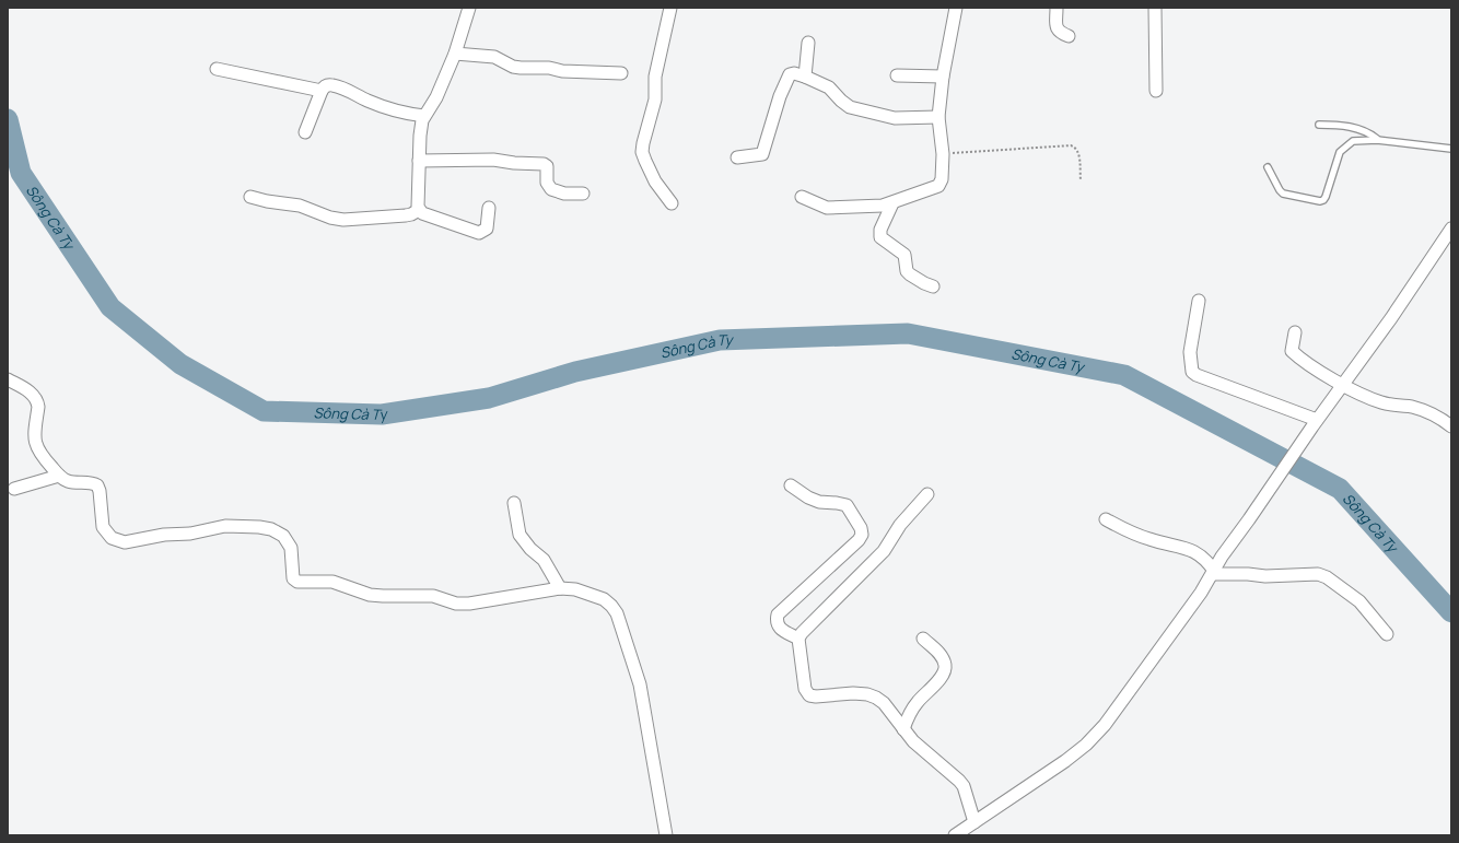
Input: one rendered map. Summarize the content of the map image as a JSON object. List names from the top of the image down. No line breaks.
{"water":["Sông Cà Ty"]}
